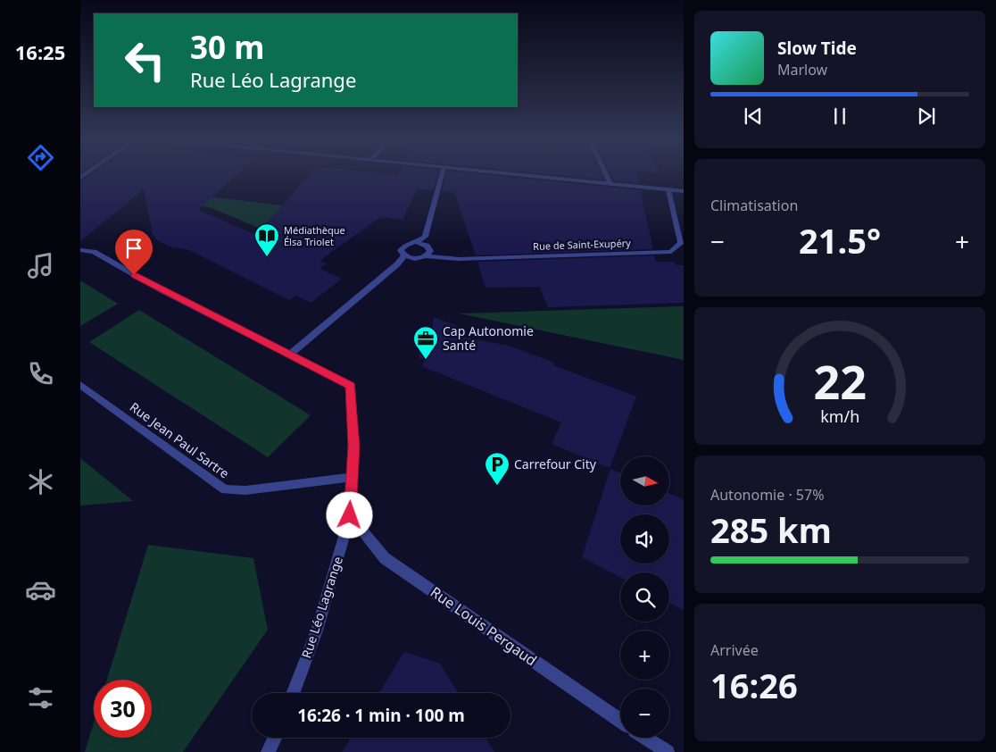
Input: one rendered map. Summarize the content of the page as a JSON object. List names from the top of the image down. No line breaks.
{"streets":{"street":["Rue de Saint-Exupéry","Rue Jean Paul Sartre","Rue Léo Lagrange","Rue Louis Pergaud"]},"crossings":[["Rue Jean Paul Sartre","Rue Léo Lagrange"],["Rue Léo Lagrange","Rue Louis Pergaud"]],"places":{"library":["Médiathèque Élsa Triolet"],"office":["Cap Autonomie Santé"],"parking":["Carrefour City"]},"north":"right","page":{"tabs":"16:25","turn":["30 m","Rue Léo Lagrange"],"song":["Slow Tide","Marlow"],"tile":["Climatisation",["Autonomie · 57%","285 km"],["Arrivée","16:26"]],"heat":["−","21.5°","+"],"map_buttons":["+","−"],"limit":"30","trip":"16:26 · 1 min · 100 m","gauge":["22","km/h"]}}
